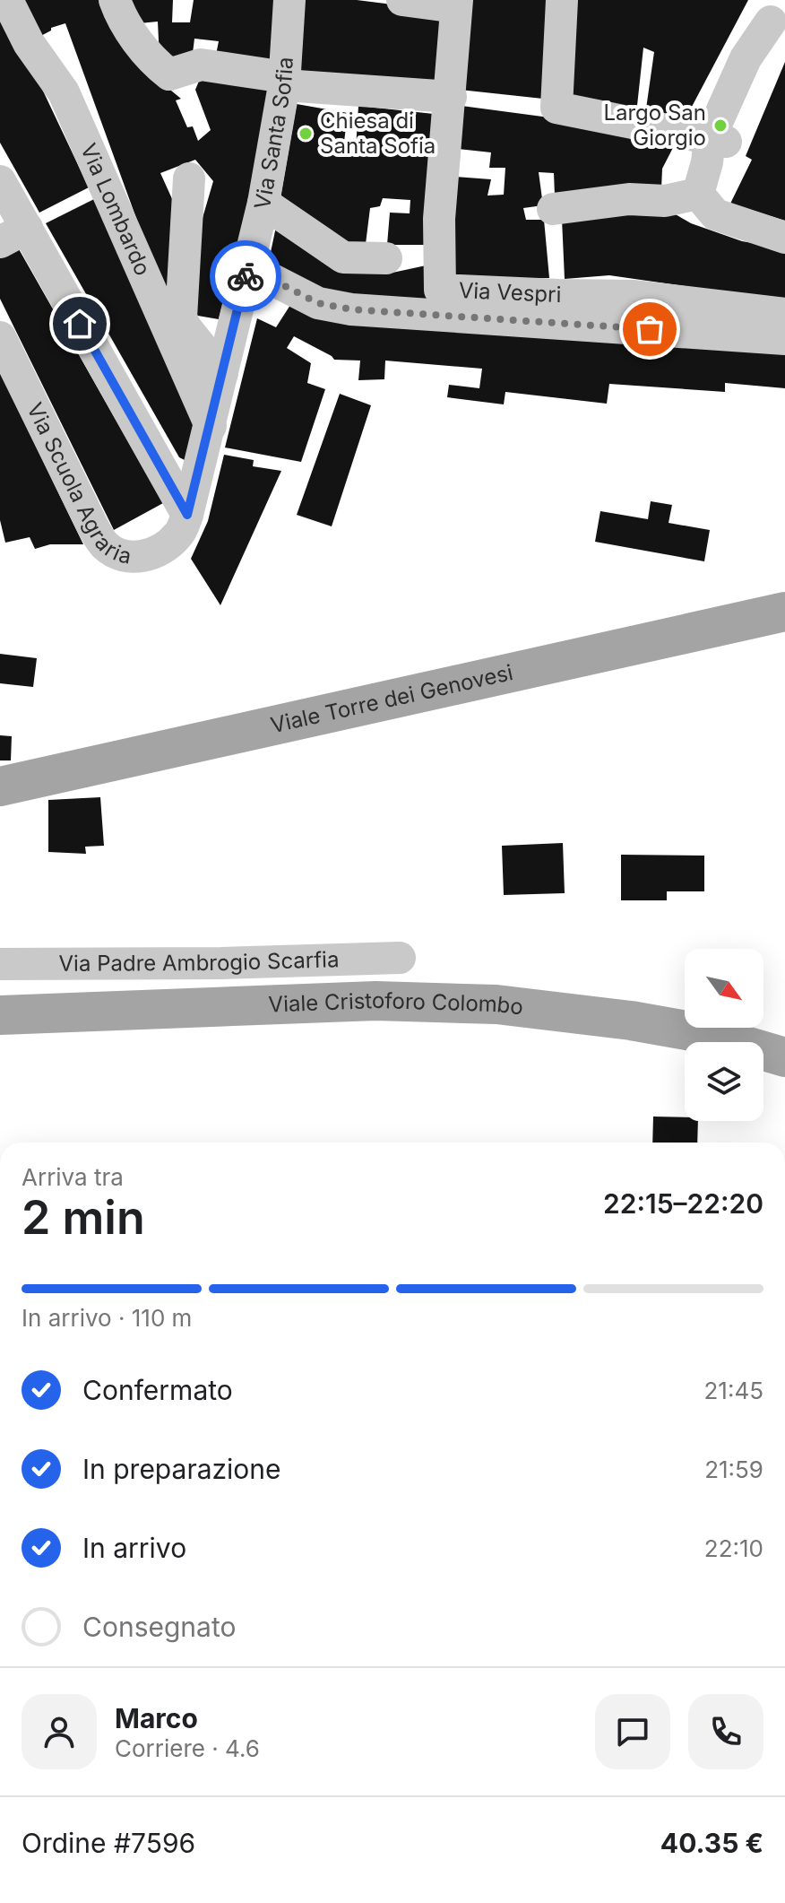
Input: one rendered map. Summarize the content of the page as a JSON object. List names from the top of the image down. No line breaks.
{"streets":{"main road":["Viale Torre dei Genovesi","Viale Cristoforo Colombo"],"street":["Via Santa Sofia","Via Lombardo","Via Vespri","Via Scuola Agraria","Via Padre Ambrogio Scarfia"]},"crossings":[["Via Santa Sofia","Via Lombardo"],["Via Santa Sofia","Via Scuola Agraria"]],"places":["Largo San Giorgio","Chiesa di Santa Sofia"],"north":"bottom right","page":{"heading":["2 min","Arriva tra","22:15–22:20"],"panel":["Marco","Corriere · 4.6","Ordine #7596","40.35 €"],"bar":"In arrivo · 110 m","list":[["Confermato","21:45"],["In preparazione","21:59"],["In arrivo","22:10"],"Consegnato"]}}
